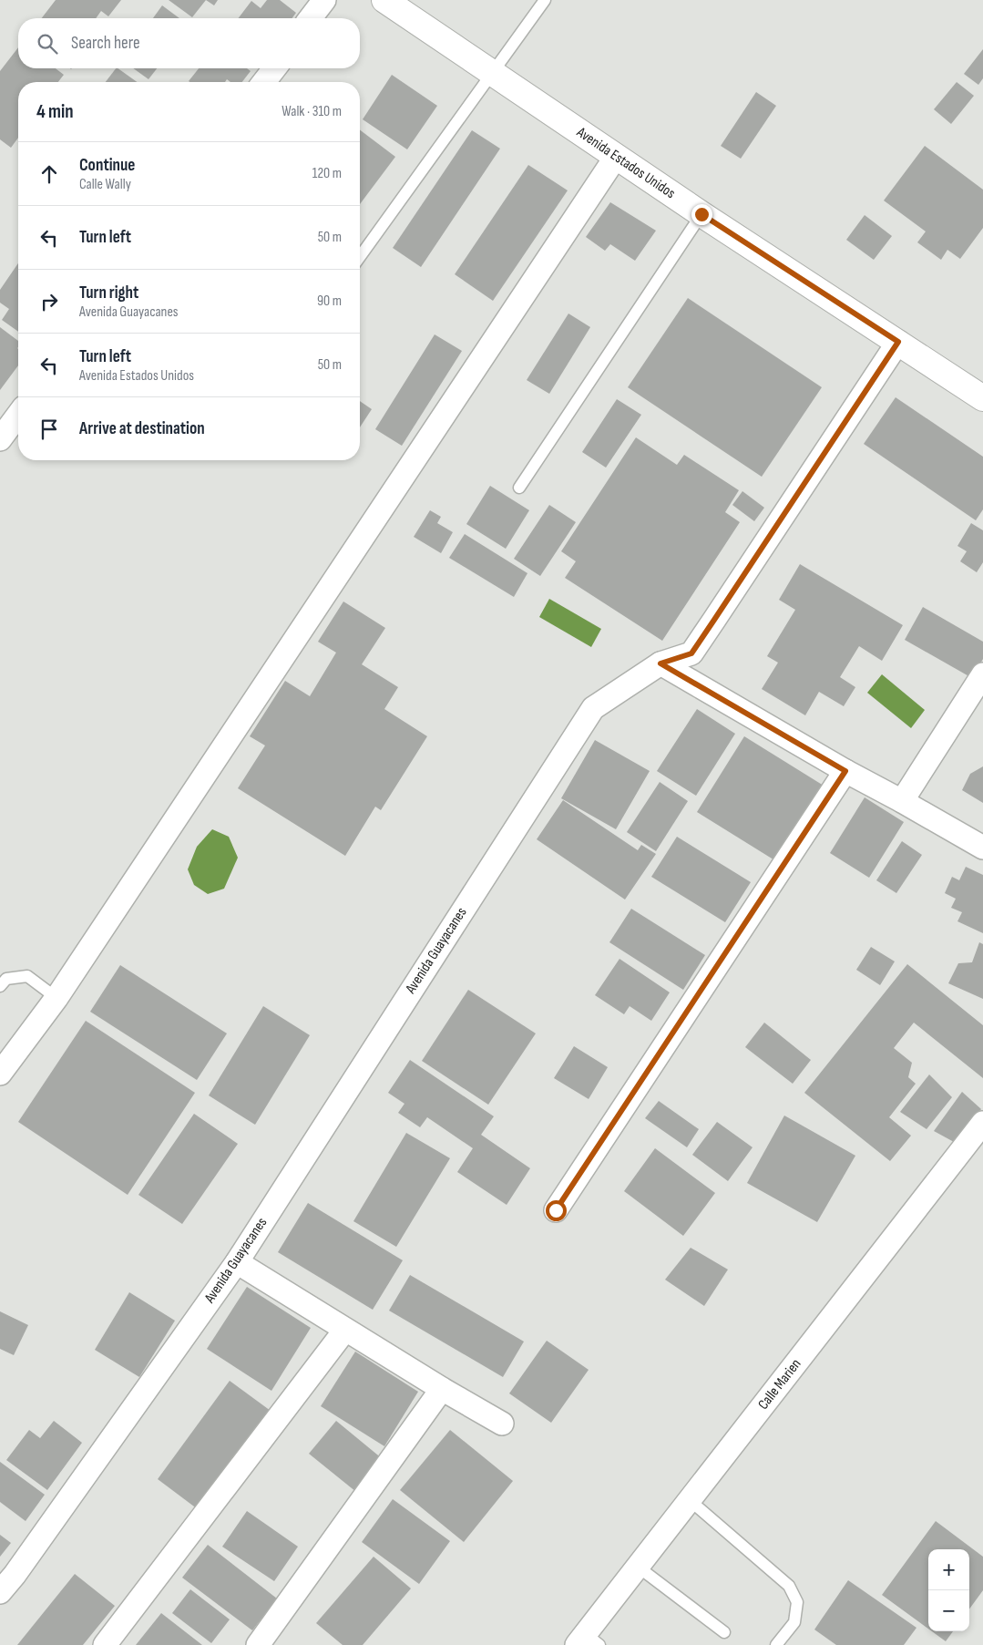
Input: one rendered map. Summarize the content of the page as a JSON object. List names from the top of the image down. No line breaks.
{"streets":{"street":["Avenida Estados Unidos","Avenida Guayacanes","Calle Marien"]},"crossings":[["Avenida Estados Unidos","Avenida Guayacanes"]],"page":{"search":"Search here","heading":["4 min","Walk · 310 m"],"list":[["Continue","Calle Wally","120 m"],["Turn left","50 m"],["Turn right","Avenida Guayacanes","90 m"],["Turn left","Avenida Estados Unidos","50 m"],"Arrive at destination"],"map_buttons":["+","−"]}}
